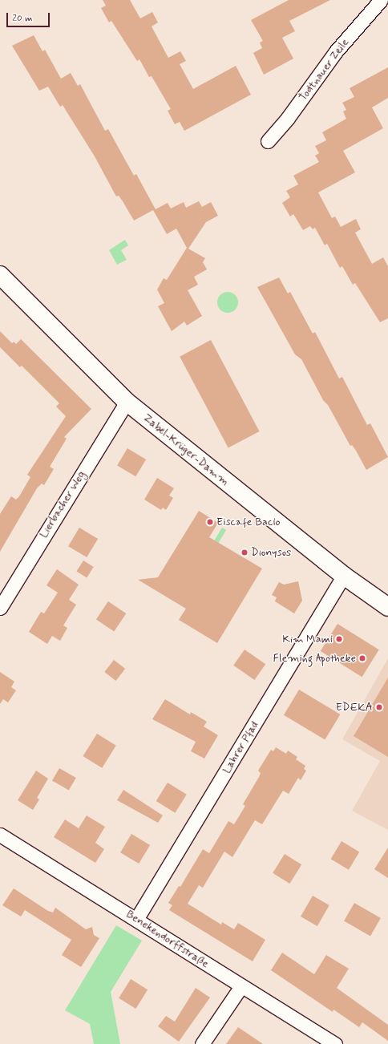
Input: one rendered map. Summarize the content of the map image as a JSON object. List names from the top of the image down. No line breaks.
{"streets":{"street":["Todtnauer Zeile","Zabel-Krüger-Damm","Lierbacher Weg","Lahrer Pfad","Benekendorffstraße"]},"crossings":[["Zabel-Krüger-Damm","Lierbacher Weg"],["Zabel-Krüger-Damm","Lahrer Pfad"],["Lahrer Pfad","Benekendorffstraße"]],"places":["Eiscafe Bacio","Dionysos","Kim Mami","Fleming Apotheke","EDEKA"],"scale_bar":"20 m"}
